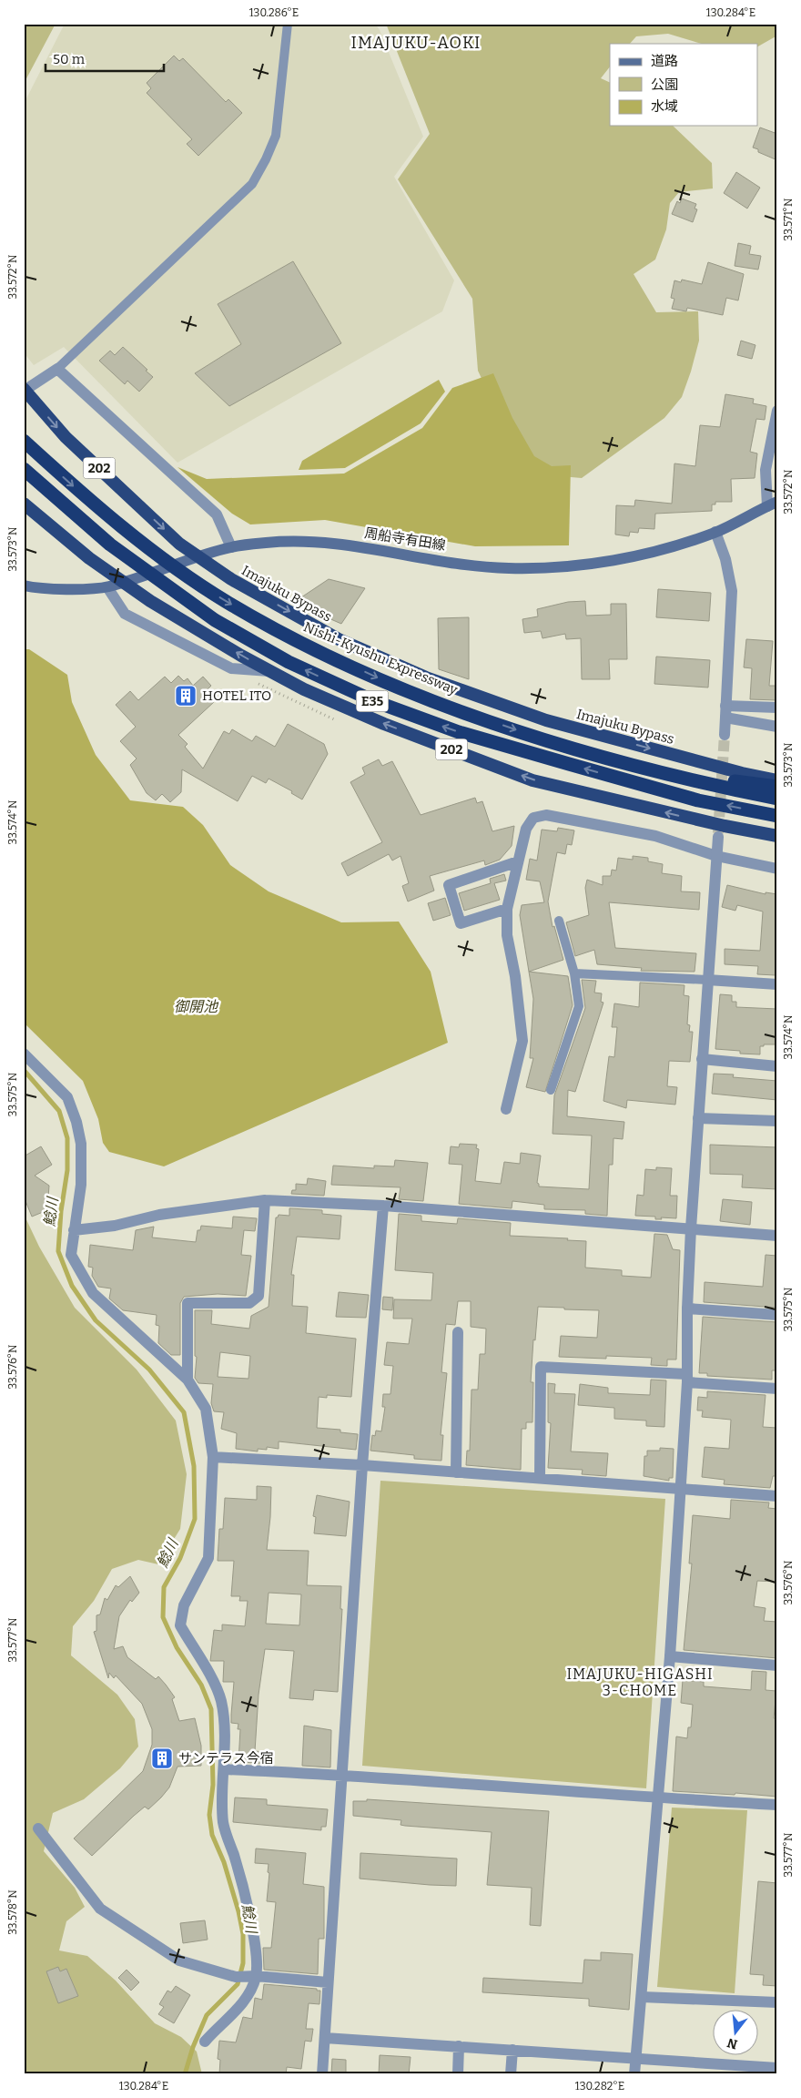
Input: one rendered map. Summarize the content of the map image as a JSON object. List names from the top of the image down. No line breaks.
{"streets":{"highway":["202","Imajuku Bypass","Nishi-Kyushu Expressway","E35"],"main road":["周船寺有田線"]},"districts":["IMAJUKU-AOKI","IMAJUKU-HIGASHI 3-CHOME"],"water":["御開池","鯰川"],"places":{"building":["HOTEL ITO","サンテラス今宿"]},"legend":["道路","公園","水域"],"scale_bar":"50 m","north":"bottom","coordinates":["130.286°E","130.284°E","33.571°N","33.572°N","33.573°N","33.574°N","33.575°N","33.576°N","33.577°N","33.578°N","130.282°E"]}
